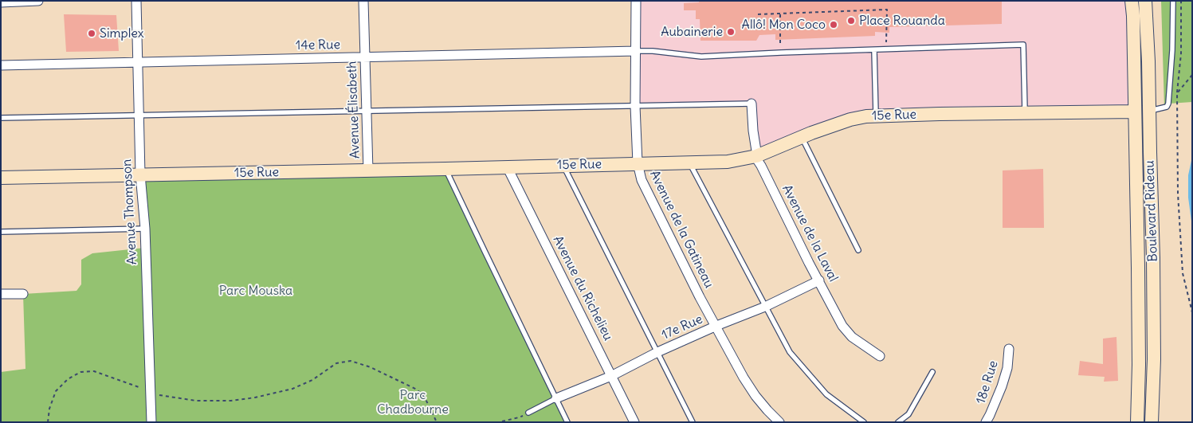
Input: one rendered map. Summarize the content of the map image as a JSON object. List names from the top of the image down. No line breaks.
{"streets":{"street":["14e Rue","Avenue Élisabeth","15e Rue","Boulevard Rideau","Avenue Thompson","Avenue de la Gatineau","Avenue de la Laval","Avenue du Richelieu","17e Rue","18e Rue"]},"crossings":[["14e Rue","Avenue Élisabeth"],["14e Rue","Avenue Thompson"],["14e Rue","Avenue de la Gatineau"],["Avenue Élisabeth","15e Rue"],["15e Rue","Boulevard Rideau"],["15e Rue","Avenue Thompson"],["15e Rue","Avenue de la Gatineau"],["15e Rue","Avenue de la Laval"],["15e Rue","Avenue du Richelieu"],["Avenue de la Gatineau","17e Rue"],["Avenue de la Laval","17e Rue"],["Avenue du Richelieu","17e Rue"]],"parks":["Parc Mouska","Parc Chadbourne"],"places":["Place Rouanda","Allô! Mon Coco","Aubainerie","Simplex"]}
